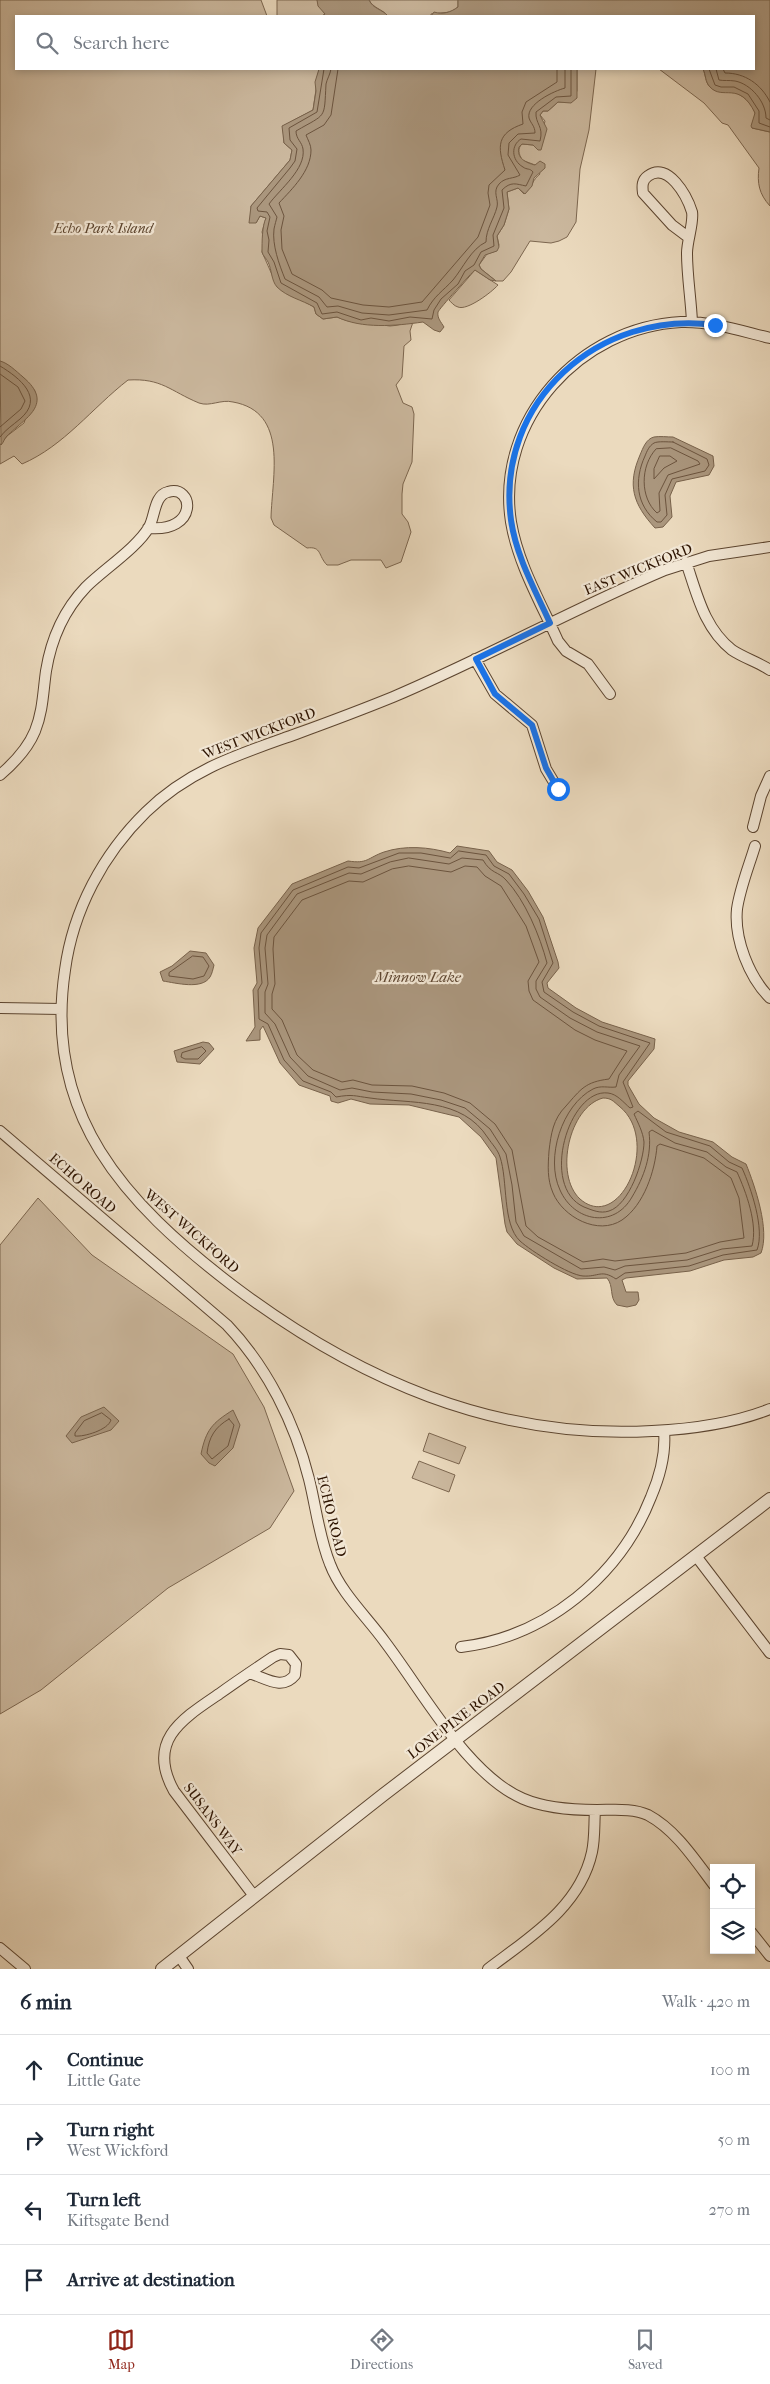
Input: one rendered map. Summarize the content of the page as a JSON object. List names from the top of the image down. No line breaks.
{"streets":{"street":["EAST WICKFORD","WEST WICKFORD","ECHO ROAD","LONE PINE ROAD","SUSANS WAY"]},"crossings":[["EAST WICKFORD","WEST WICKFORD"],["ECHO ROAD","LONE PINE ROAD"],["LONE PINE ROAD","SUSANS WAY"]],"water":["Minnow Lake"],"parks":["Echo Park Island"],"page":{"search":"Search here","heading":["6 min","Walk · 420 m"],"list":[["Continue","Little Gate","100 m"],["Turn right","West Wickford","50 m"],["Turn left","Kiftsgate Bend","270 m"],"Arrive at destination"],"nav":["Map","Directions","Saved"]}}
